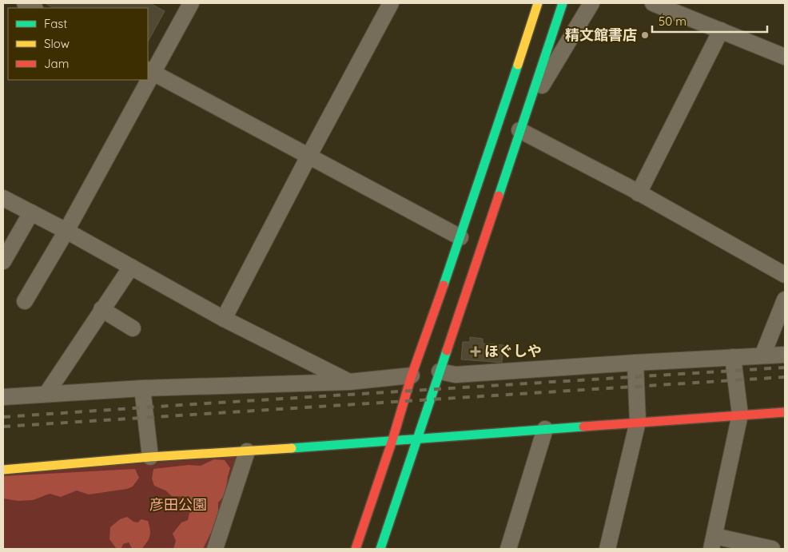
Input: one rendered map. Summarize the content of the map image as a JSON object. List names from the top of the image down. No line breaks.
{"parks":["彦田公園"],"places":{"other":["精文館書店"],"health":["ほぐしや"]},"legend":["Fast","Slow","Jam"],"scale_bar":"50 m"}
